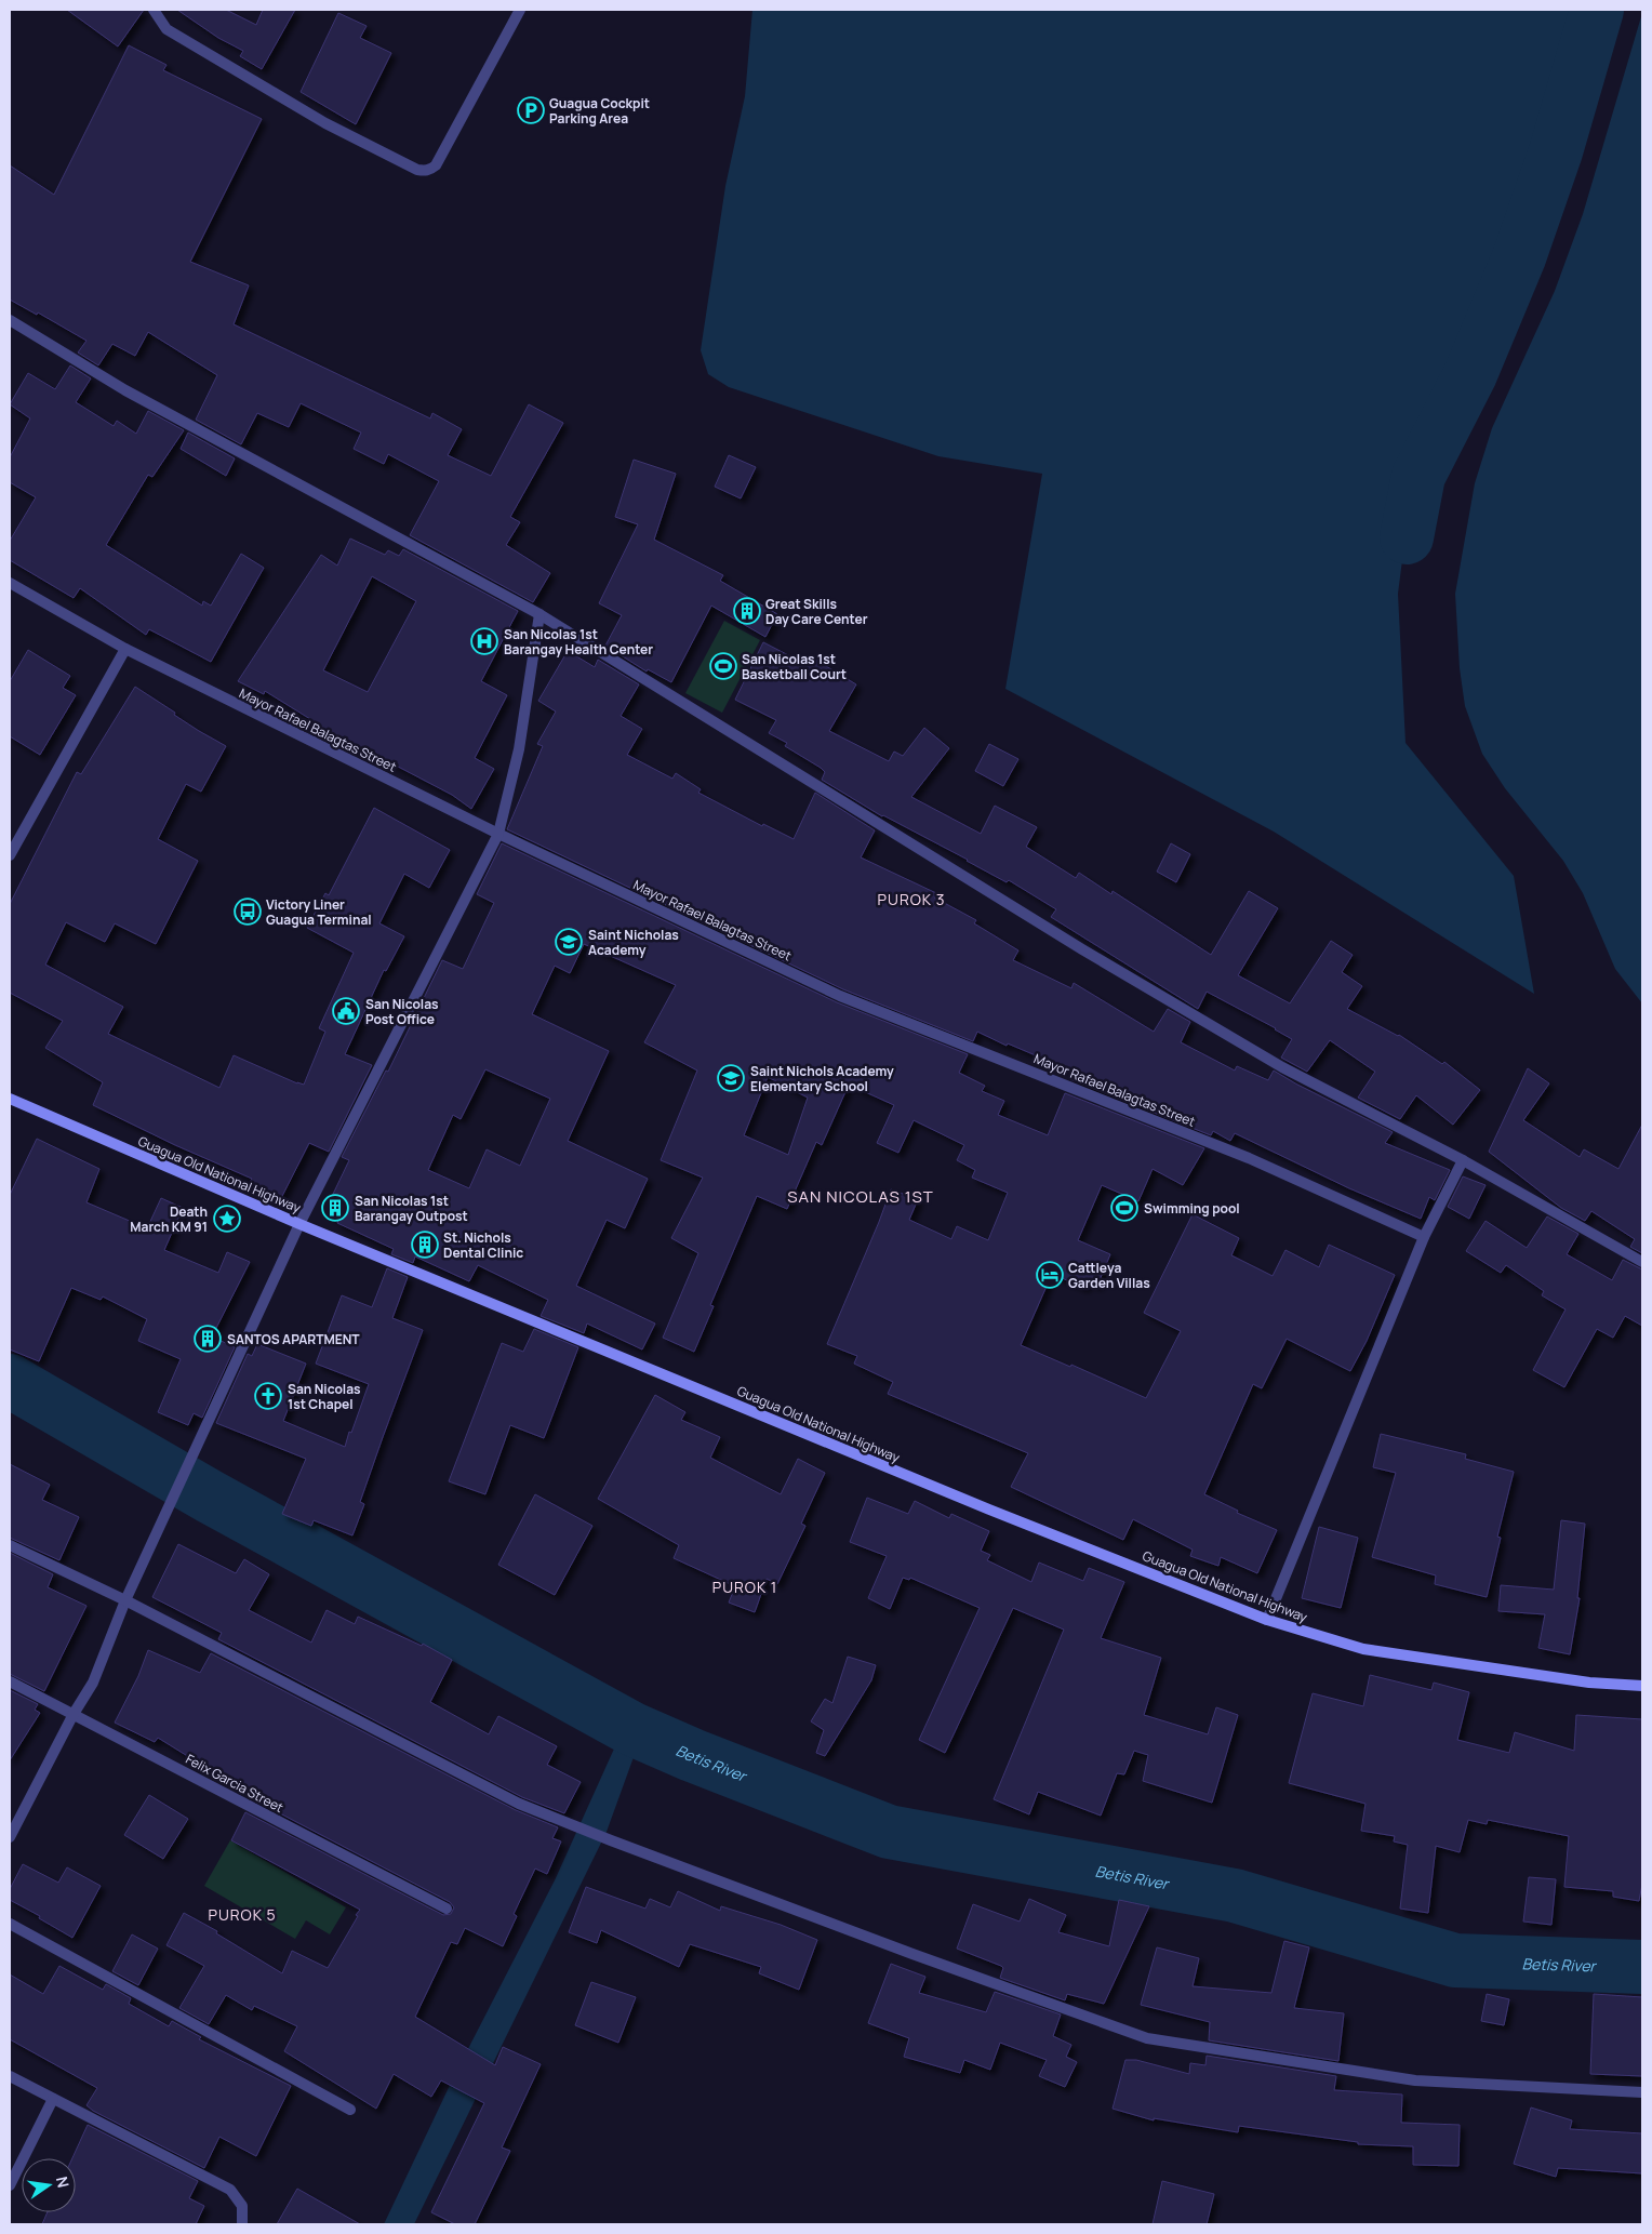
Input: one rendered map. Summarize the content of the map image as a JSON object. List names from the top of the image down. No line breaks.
{"streets":{"main road":["Guagua Old National Highway"],"street":["Mayor Rafael Balagtas Street","Felix Garcia Street"]},"districts":["PUROK 3","SAN NICOLAS 1ST","PUROK 1","PUROK 5"],"water":["Betis River"],"places":{"parking":["Guagua Cockpit Parking Area"],"building":["Great Skills Day Care Center","San Nicolas 1st Barangay Outpost","St. Nichols Dental Clinic","SANTOS APARTMENT"],"hospital":["San Nicolas 1st Barangay Health Center"],"sports":["San Nicolas 1st Basketball Court","Swimming pool"],"bus stop":["Victory Liner Guagua Terminal"],"school or university":["Saint Nicholas Academy","Saint Nichols Academy Elementary School"],"public building":["San Nicolas Post Office"],"place":["Death March KM 91"],"hotel":["Cattleya Garden Villas"],"church":["San Nicolas 1st Chapel"]},"north":"right"}
